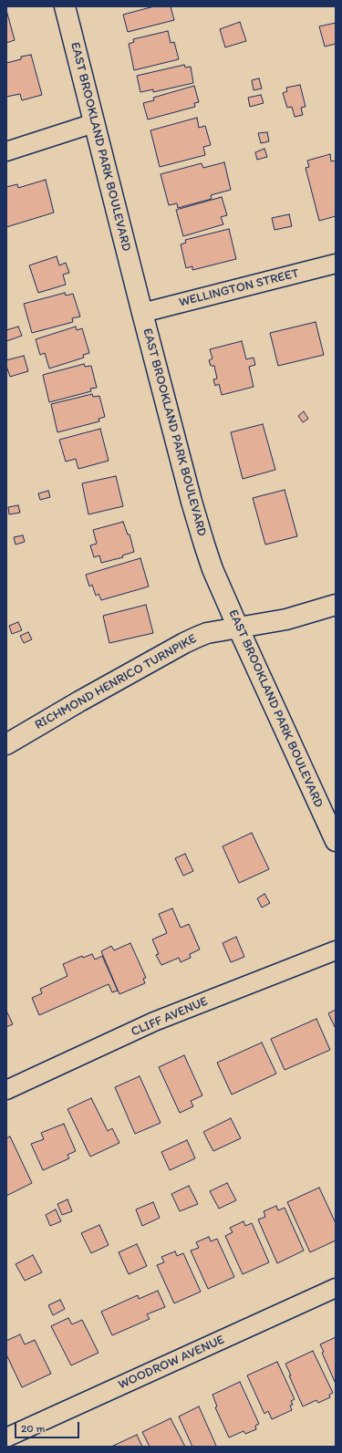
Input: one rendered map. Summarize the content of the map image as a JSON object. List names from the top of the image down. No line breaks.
{"streets":{"main road":["EAST BROOKLAND PARK BOULEVARD","RICHMOND HENRICO TURNPIKE"],"street":["WELLINGTON STREET","CLIFF AVENUE","WOODROW AVENUE"]},"crossings":[["EAST BROOKLAND PARK BOULEVARD","WELLINGTON STREET"],["EAST BROOKLAND PARK BOULEVARD","RICHMOND HENRICO TURNPIKE"]],"scale_bar":"20 m"}
